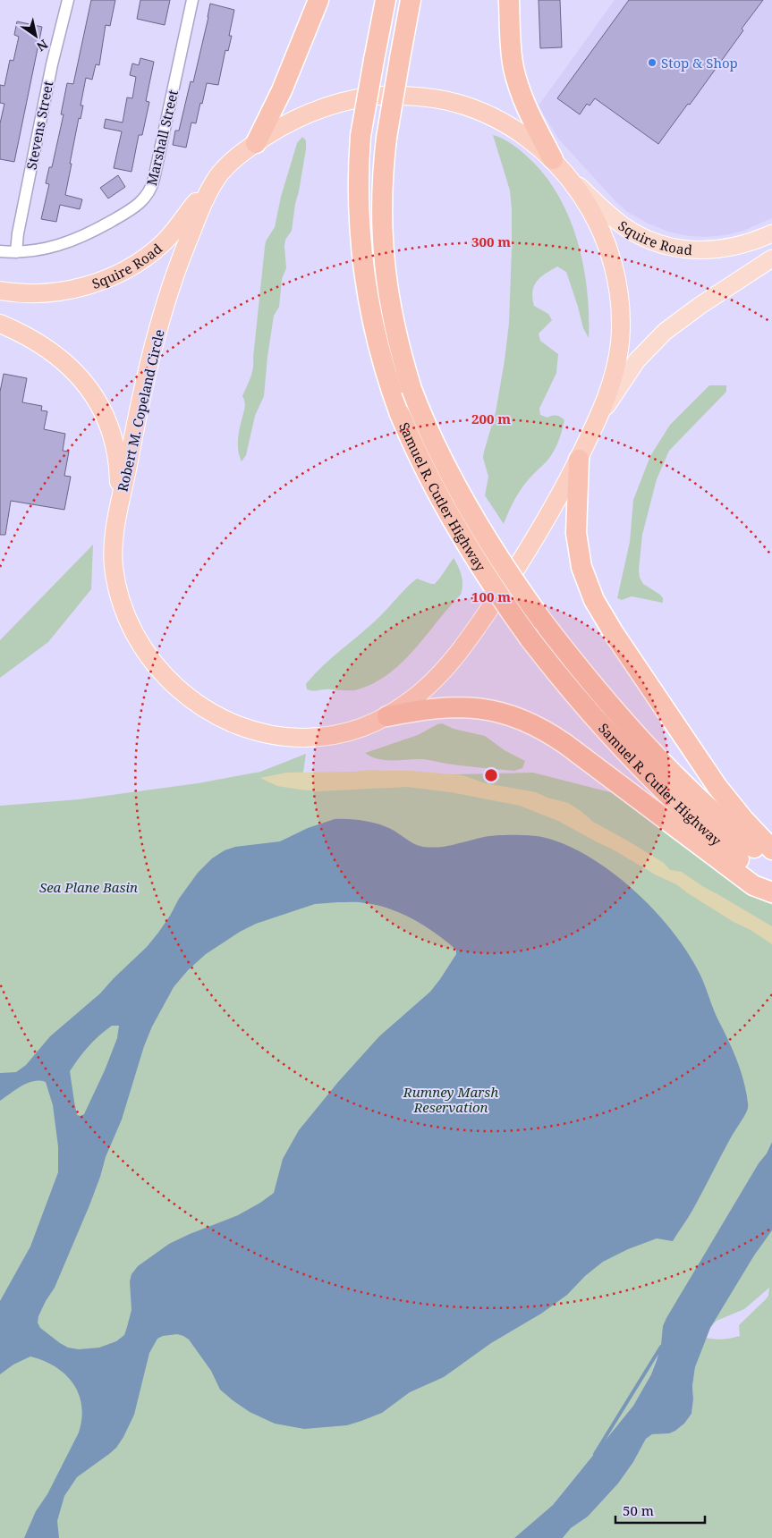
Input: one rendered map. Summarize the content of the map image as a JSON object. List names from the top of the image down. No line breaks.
{"streets":{"highway":["Squire Road","Robert M. Copeland Circle","Samuel R. Cutler Highway"],"street":["Stevens Street","Marshall Street"]},"crossings":[["Stevens Street","Marshall Street"],["Squire Road","Robert M. Copeland Circle"]],"parks":["Sea Plane Basin","Rumney Marsh Reservation"],"places":["Stop & Shop"],"scale_bar":"50 m","north":"bottom right","rings":["300 m","200 m","100 m"]}
